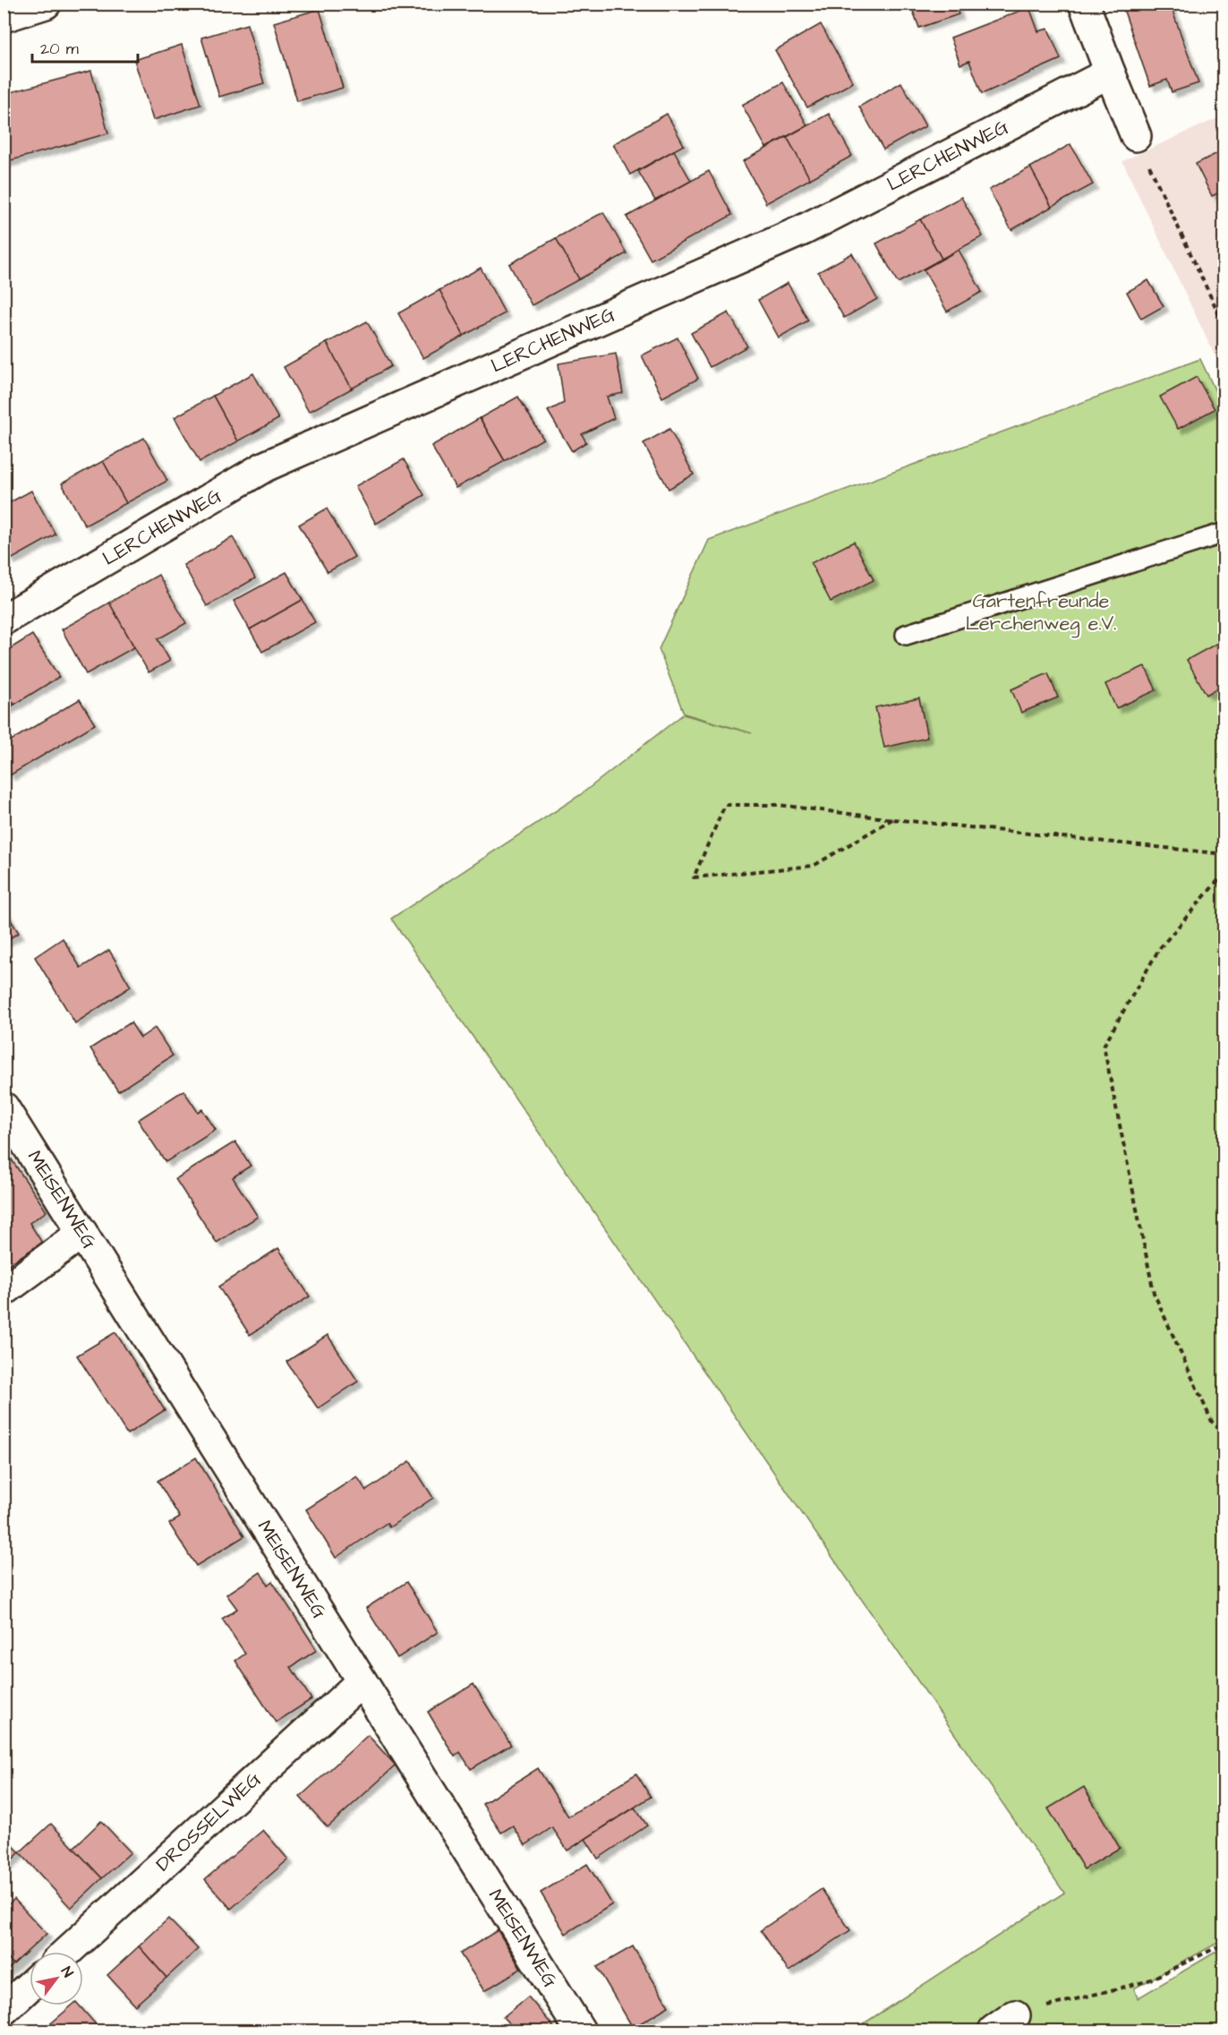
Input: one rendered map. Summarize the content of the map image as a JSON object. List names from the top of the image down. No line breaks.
{"streets":{"street":["LERCHENWEG","MEISENWEG","DROSSELWEG"]},"crossings":[["MEISENWEG","DROSSELWEG"]],"parks":["Gartenfreunde Lerchenweg e.V."],"scale_bar":"20 m","north":"top right"}
